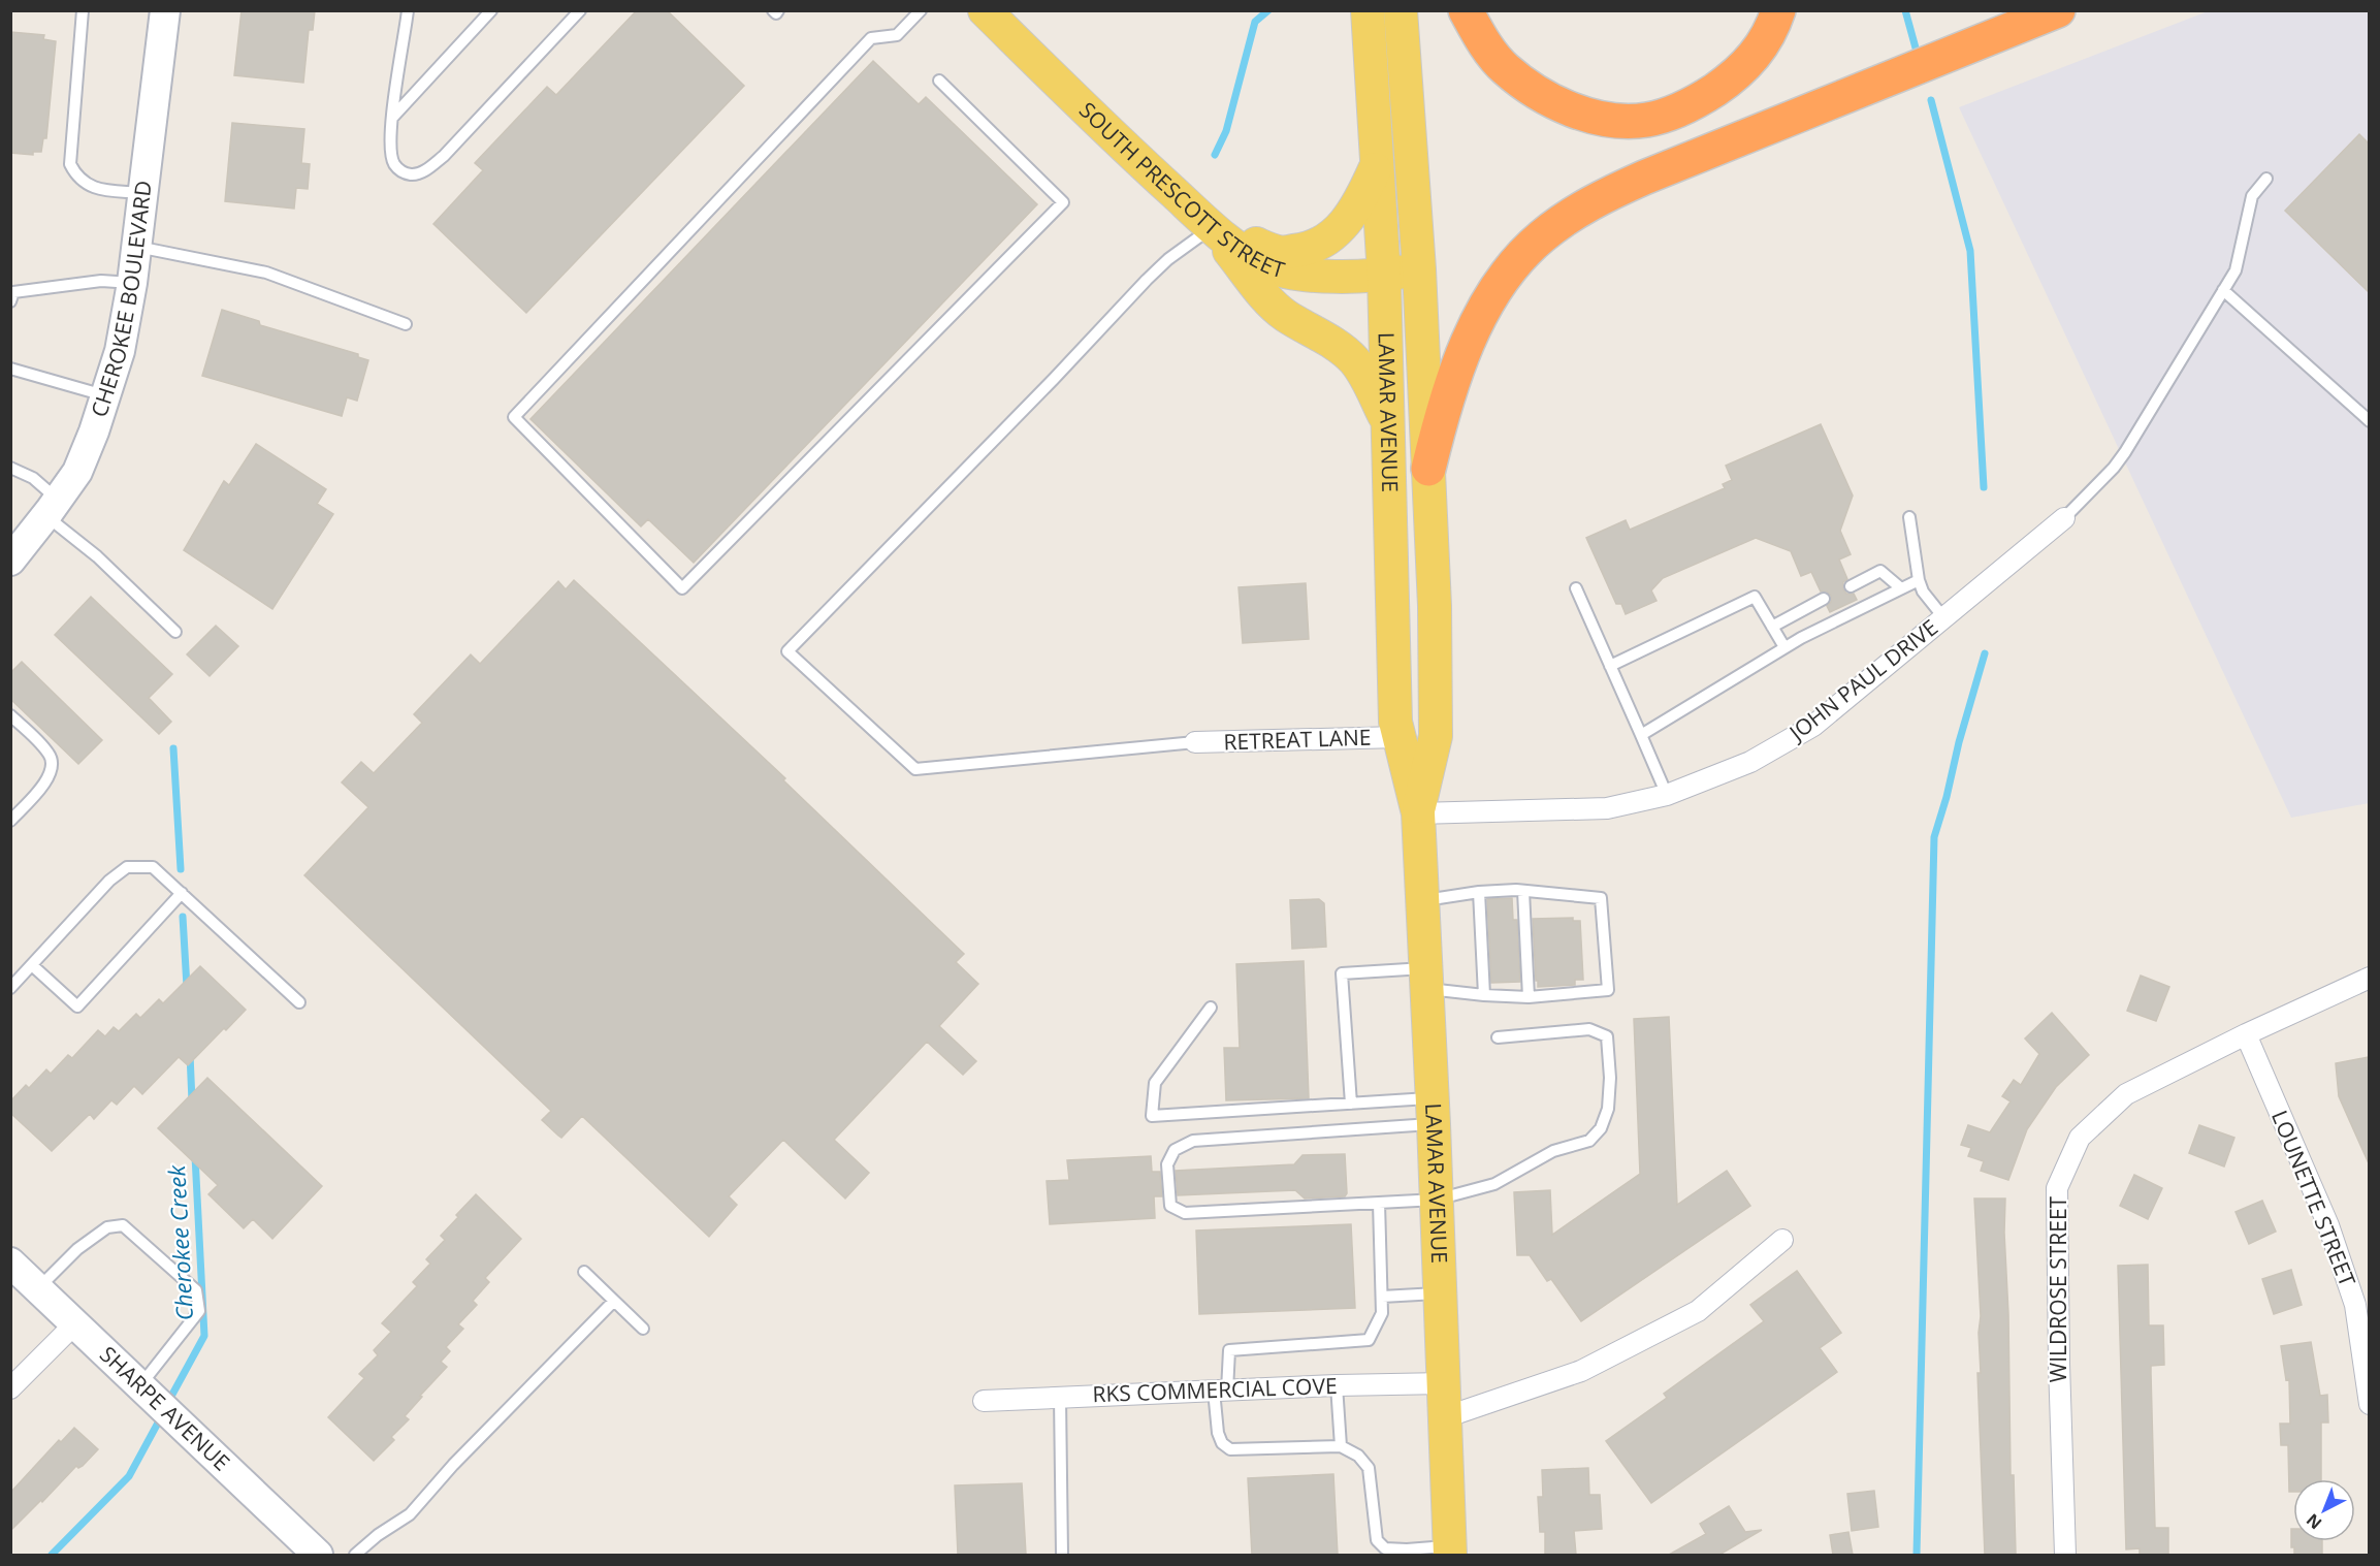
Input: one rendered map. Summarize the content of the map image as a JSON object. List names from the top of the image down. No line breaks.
{"streets":{"main road":["SOUTH PRESCOTT STREET","LAMAR AVENUE"],"street":["CHEROKEE BOULEVARD","JOHN PAUL DRIVE","RETREAT LANE","LOUNETTE STREET","WILDROSE STREET","RKS COMMERCIAL COVE","SHARPE AVENUE"]},"crossings":[["SOUTH PRESCOTT STREET","LAMAR AVENUE"],["LAMAR AVENUE","JOHN PAUL DRIVE"],["LAMAR AVENUE","RETREAT LANE"],["LAMAR AVENUE","RKS COMMERCIAL COVE"],["LOUNETTE STREET","WILDROSE STREET"]],"water":["Cherokee Creek"],"north":"bottom left"}
